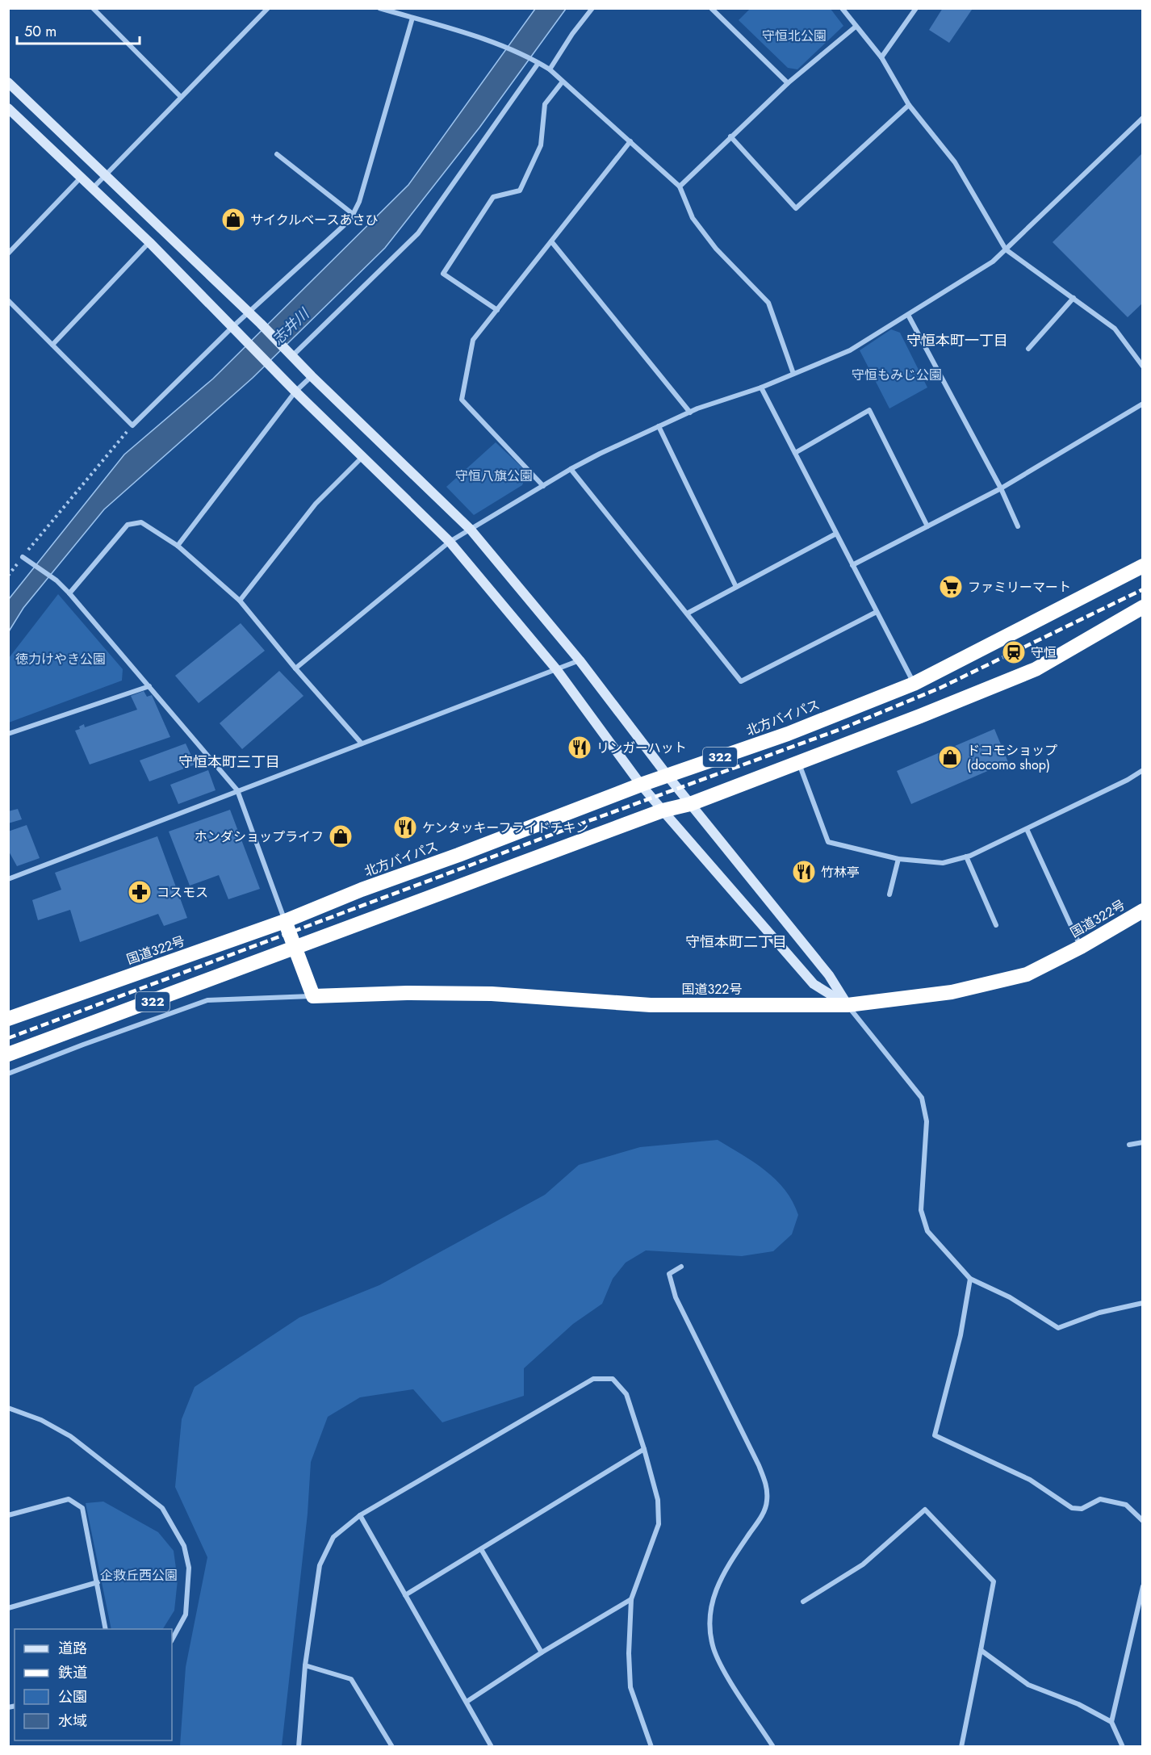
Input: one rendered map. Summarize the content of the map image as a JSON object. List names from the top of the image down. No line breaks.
{"streets":{"highway":["北方バイパス","322","国道322号"]},"crossings":[["北方バイパス","国道322号"]],"districts":["守恒本町一丁目","守恒本町三丁目","守恒本町二丁目"],"water":["志井川"],"parks":["守恒北公園","守恒もみじ公園","守恒八旗公園","徳力けやき公園","企救丘西公園"],"places":{"shop":["サイクルベースあさひ","ドコモショップ (docomo shop)","ホンダショップライフ"],"supermarket":["ファミリーマート"],"station":["守恒"],"restaurant":["リンガーハット","ケンタッキーフライドチキン","竹林亭"],"pharmacy":["コスモス"]},"legend":["道路","鉄道","公園","水域"],"scale_bar":"50 m"}
